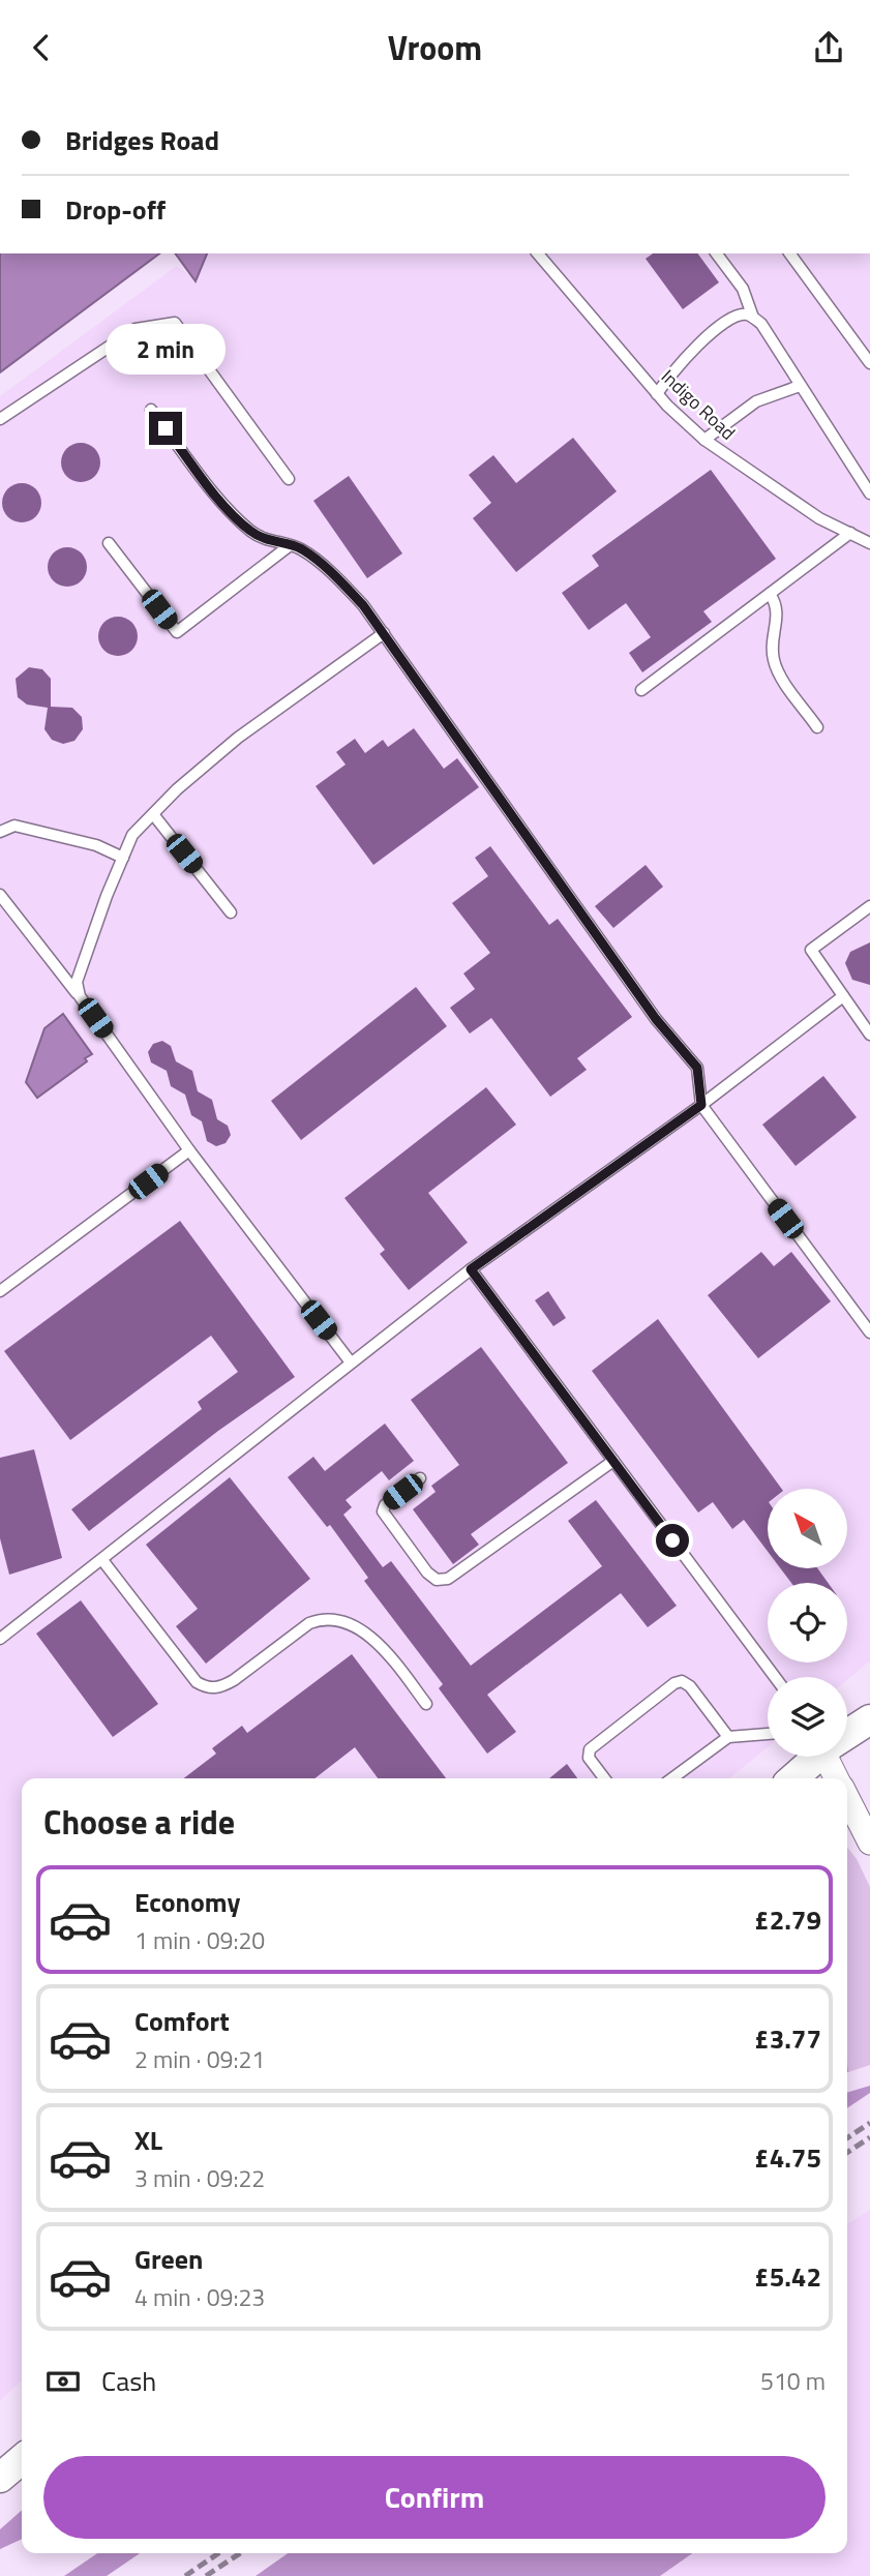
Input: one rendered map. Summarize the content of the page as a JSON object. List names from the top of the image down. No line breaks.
{"streets":{"lane":["Indigo Road"]},"north":"top left","page":{"header":"Vroom","banner":["Bridges Road","Drop-off"],"bubble":"2 min","heading":"Choose a ride","list":[{"name":"Economy","note":"1 min · 09:20","value":"£2.79"},{"name":"Comfort","note":"2 min · 09:21","value":"£3.77"},{"name":"XL","note":"3 min · 09:22","value":"£4.75"},{"name":"Green","note":"4 min · 09:23","value":"£5.42"}],"pay":["Cash","510 m"],"buttons":"Confirm"}}
